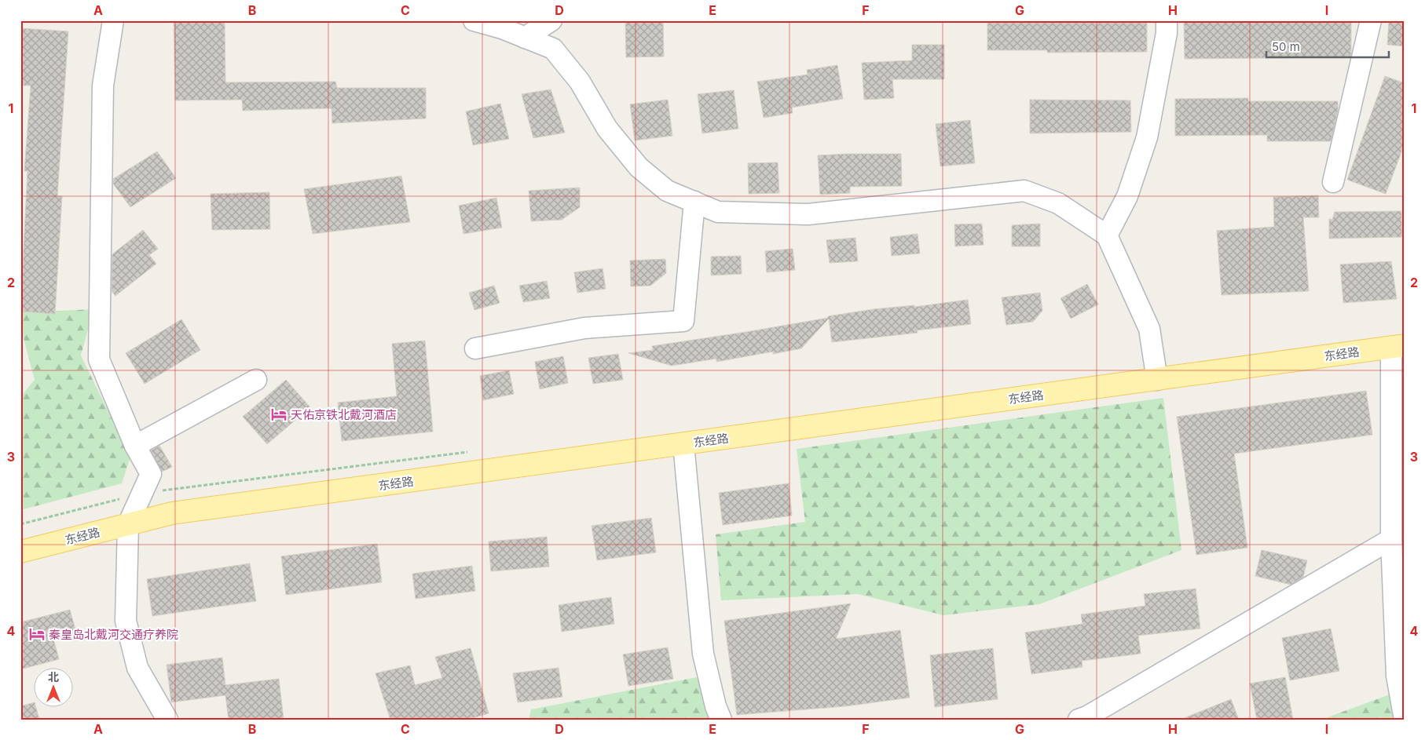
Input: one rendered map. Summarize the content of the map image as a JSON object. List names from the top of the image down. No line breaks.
{"streets":{"main road":["东经路"]},"places":{"hotel":["天佑京铁北戴河酒店","秦皇岛北戴河交通疗养院"]},"scale_bar":"50 m","north":"top","grid":{"columns":["A","B","C","D","E","F","G","H","I"],"rows":["1","2","3","4"]}}
